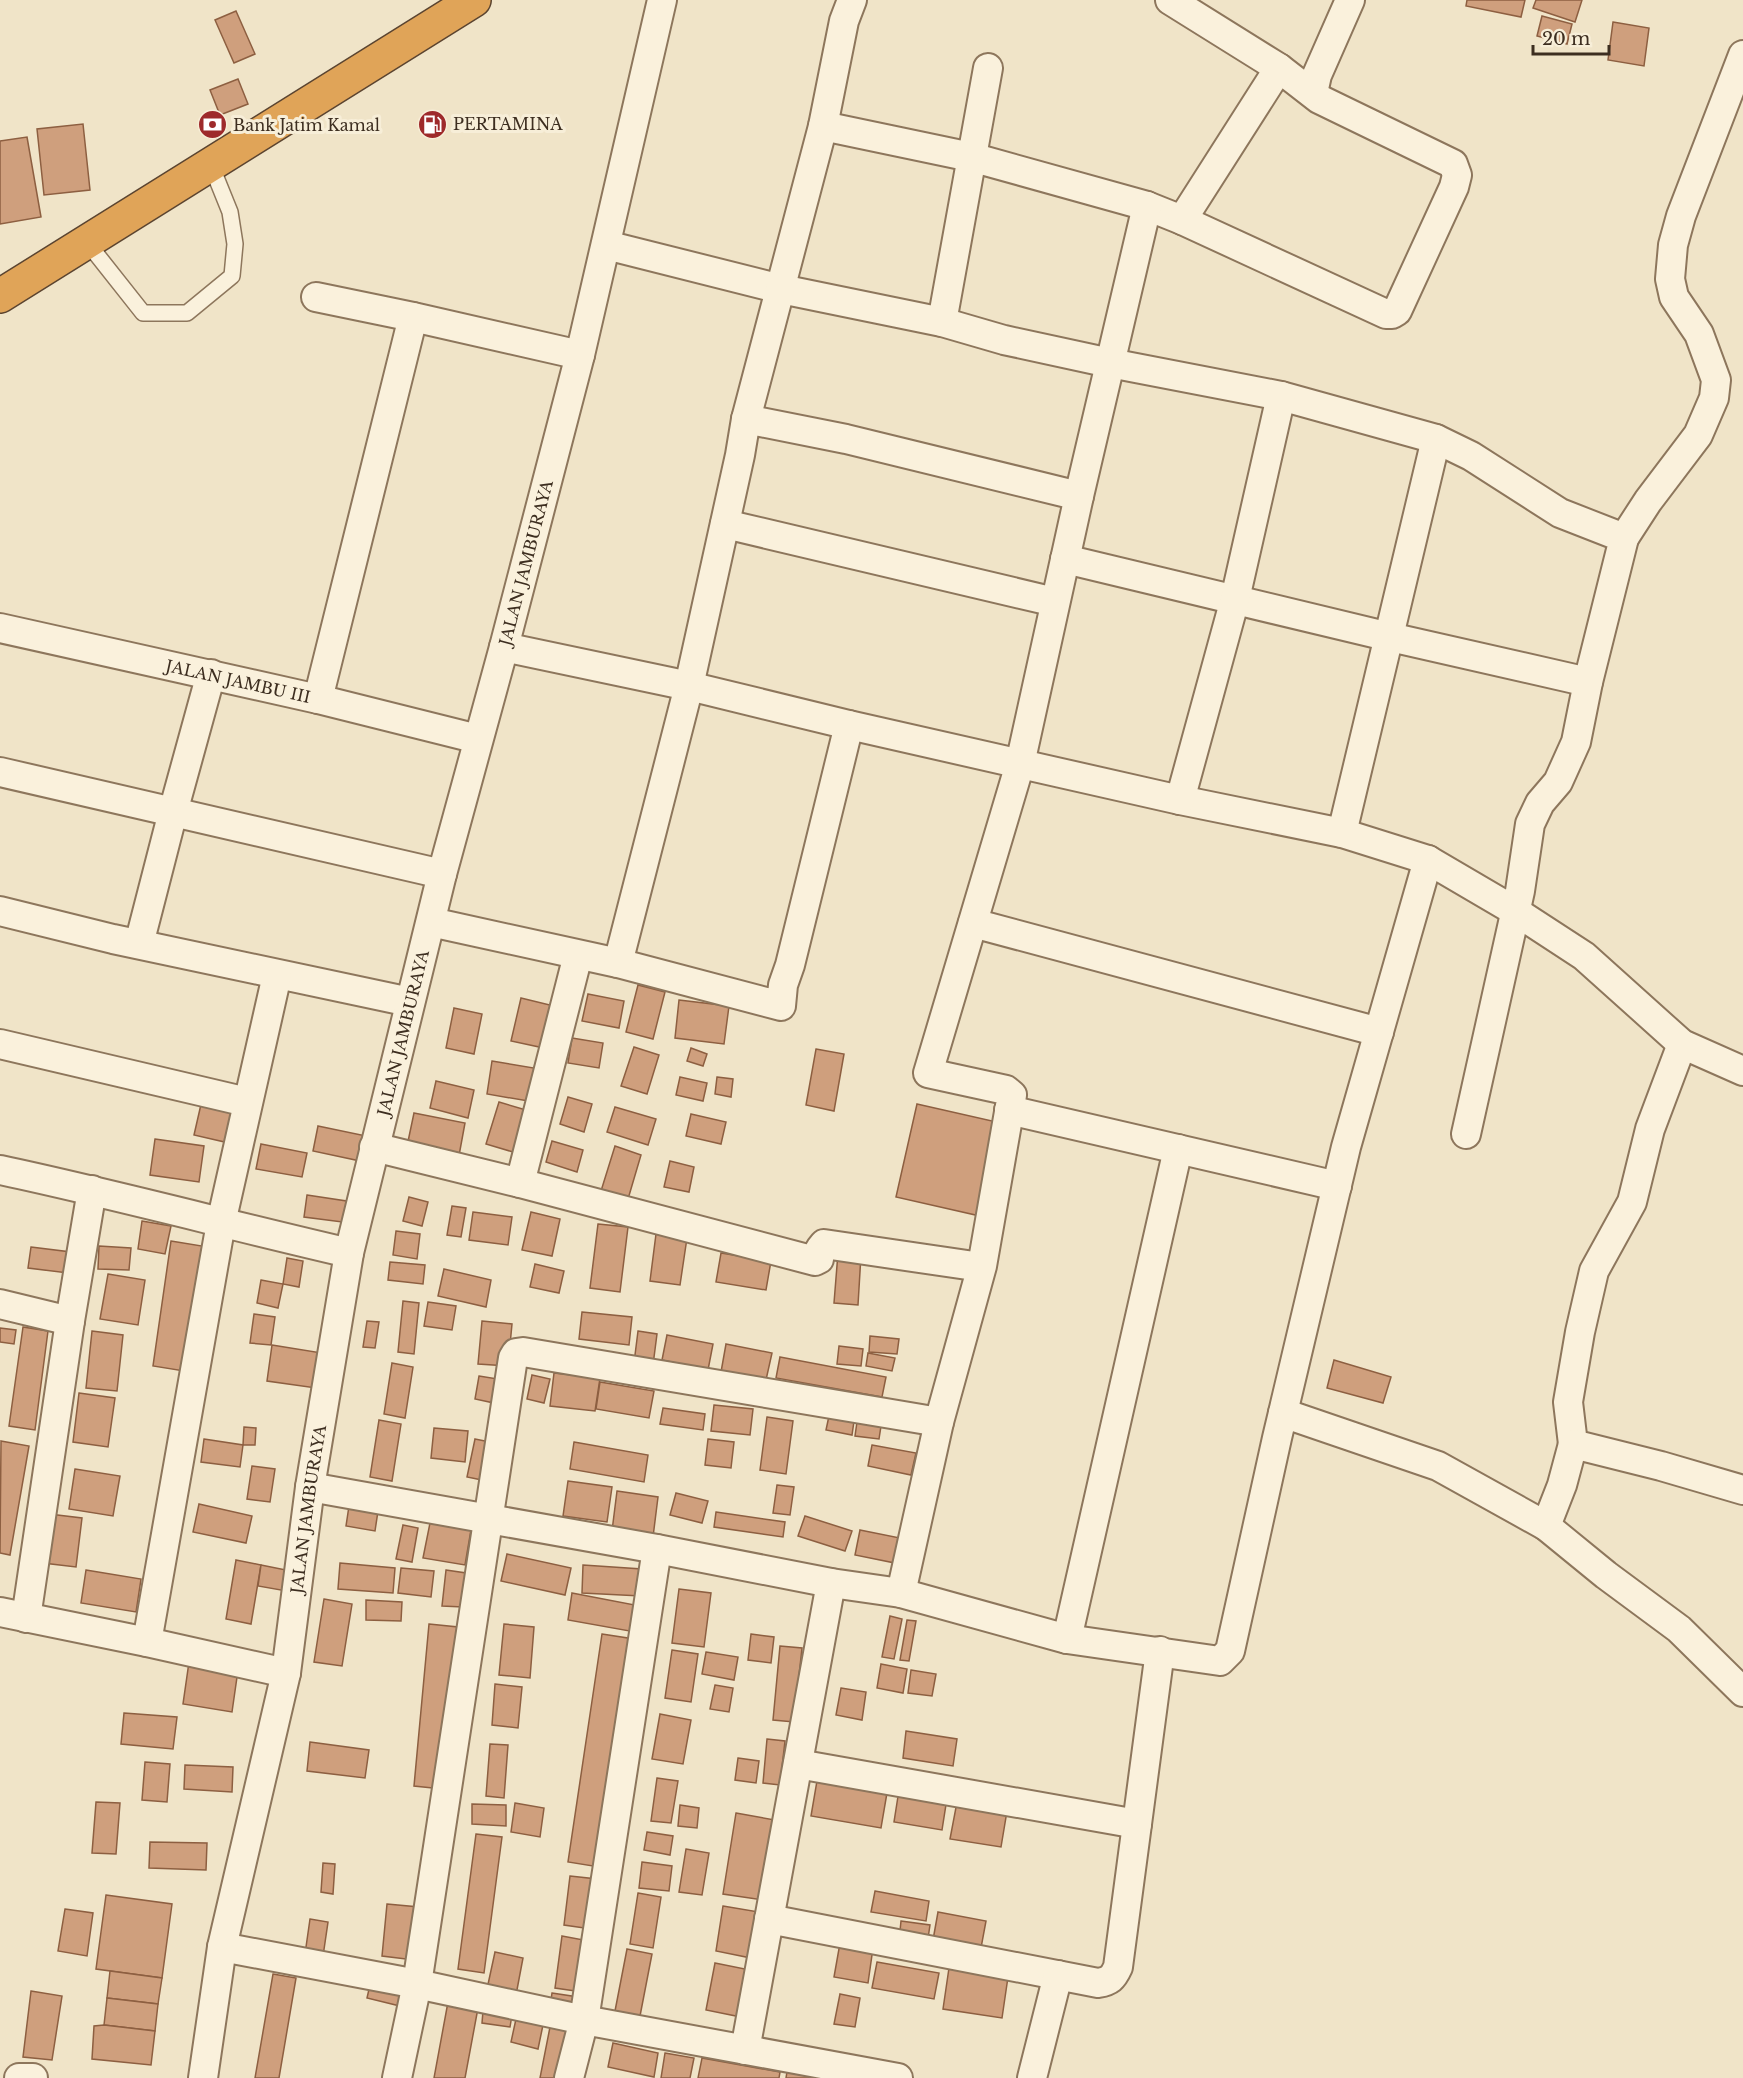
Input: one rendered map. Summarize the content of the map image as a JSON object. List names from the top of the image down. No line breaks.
{"streets":{"street":["JALAN JAMBURAYA","JALAN JAMBU III"]},"crossings":[["JALAN JAMBURAYA","JALAN JAMBU III"]],"places":{"fuel station":["PERTAMINA"],"bank":["Bank Jatim Kamal"]},"scale_bar":"20 m"}
